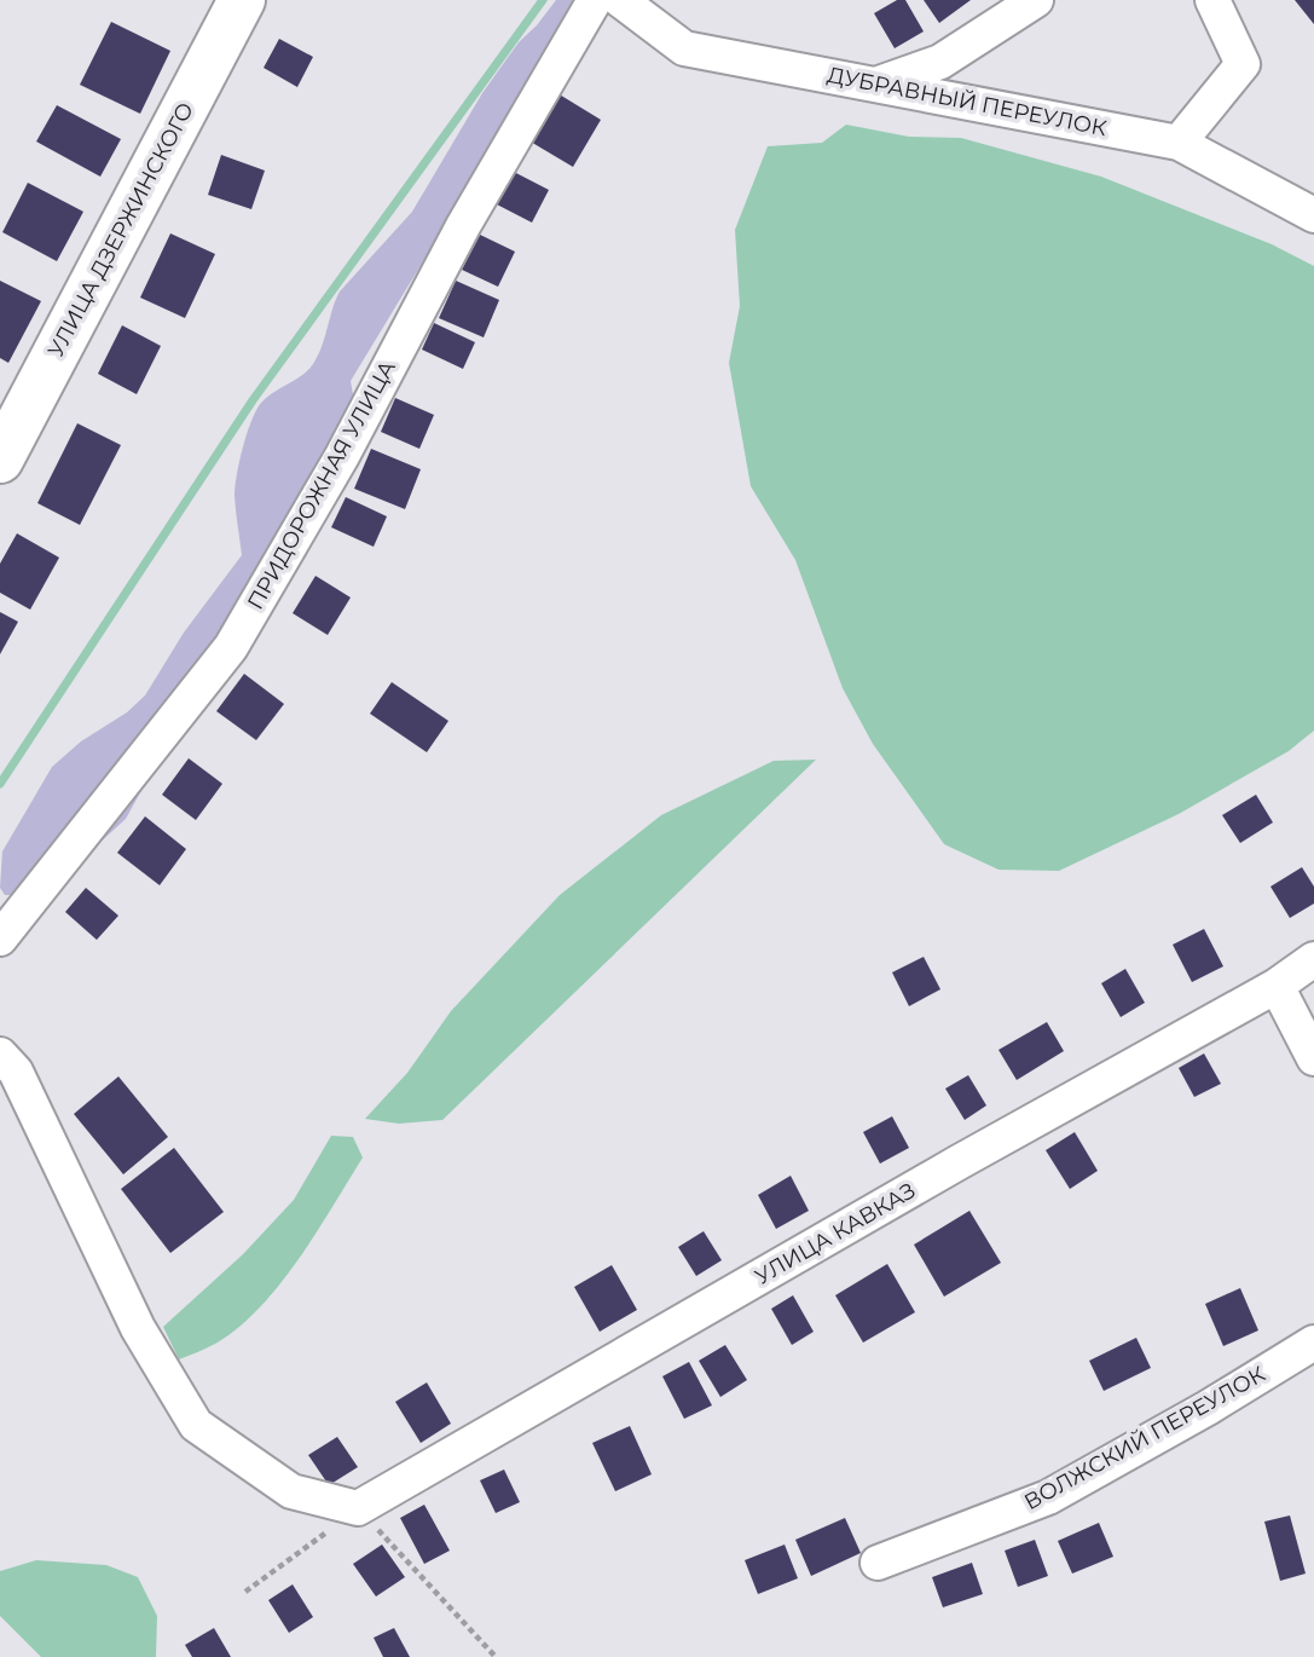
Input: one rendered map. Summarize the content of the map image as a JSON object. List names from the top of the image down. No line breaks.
{"streets":{"main road":["УЛИЦА ДЗЕРЖИНСКОГО"],"street":["ДУБРАВНЫЙ ПЕРЕУЛОК","ПРИДОРОЖНАЯ УЛИЦА","УЛИЦА КАВКАЗ","ВОЛЖСКИЙ ПЕРЕУЛОК"]}}
